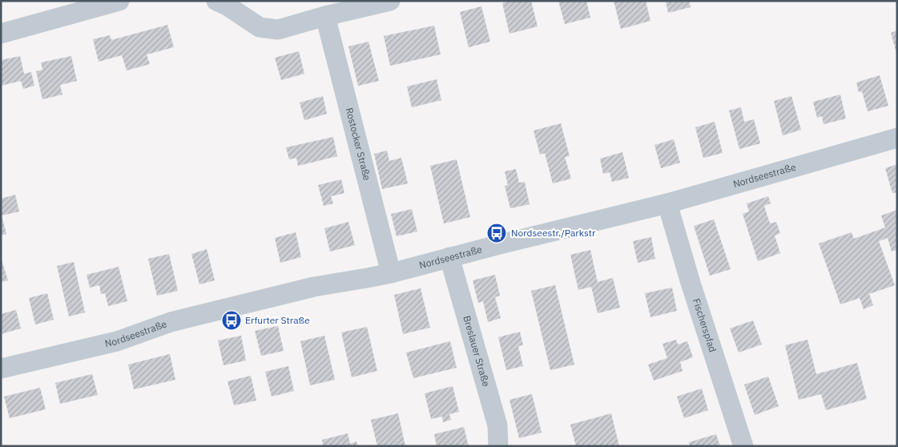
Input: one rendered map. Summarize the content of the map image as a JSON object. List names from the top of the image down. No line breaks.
{"streets":{"street":["Rostocker Straße","Nordseestraße","Fischerspfad","Breslauer Straße"]},"crossings":[["Rostocker Straße","Nordseestraße"],["Nordseestraße","Fischerspfad"],["Nordseestraße","Breslauer Straße"]],"places":{"bus stop":["Nordseestr./Parkstr","Erfurter Straße"]}}
